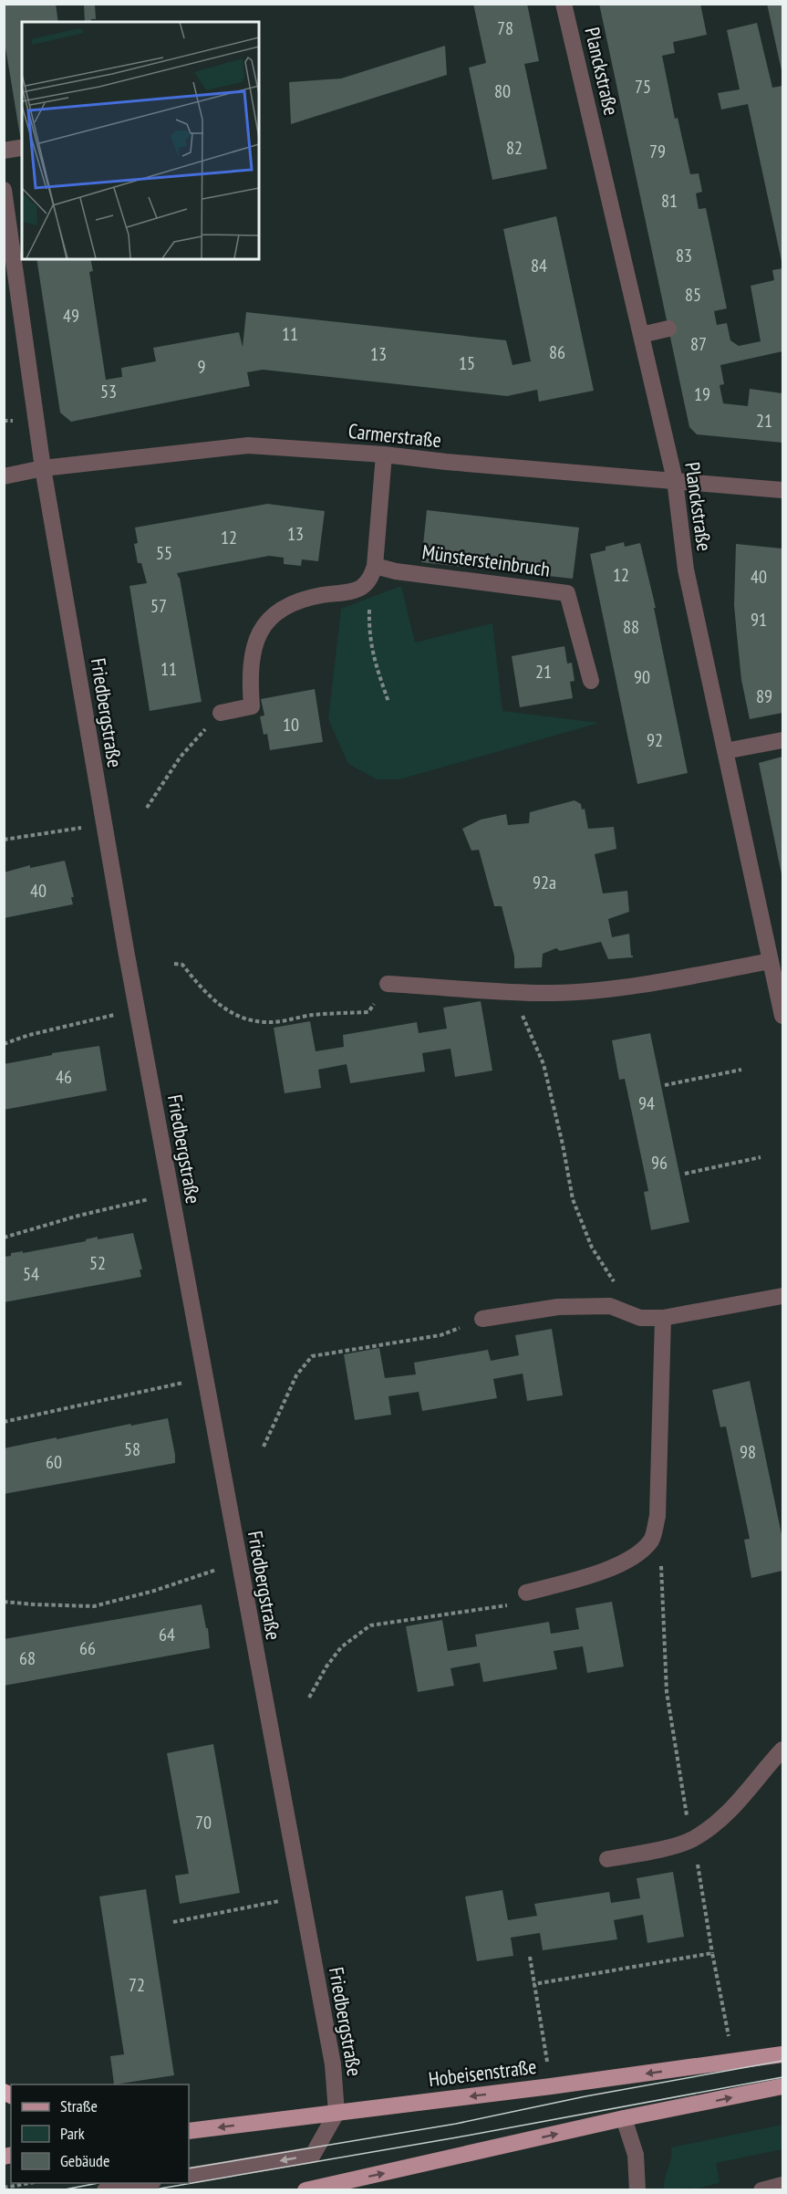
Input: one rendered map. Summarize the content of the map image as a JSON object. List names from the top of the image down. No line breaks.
{"streets":{"main road":["Hobeisenstraße"],"street":["Planckstraße","Carmerstraße","Münstersteinbruch","Friedbergstraße"]},"crossings":[["Planckstraße","Carmerstraße"],["Carmerstraße","Friedbergstraße"],["Friedbergstraße","Hobeisenstraße"]],"house_numbers":["78","75","80","82","79","81","83","84","85","49","11","87","86","13","15","9","53","19","21","13","12","55","12","40","57","91","88","11","21","90","89","10","92","92a","40","46","94","96","52","54","58","98","60","64","66","68","70","72"],"legend":["Straße","Park","Gebäude"]}
